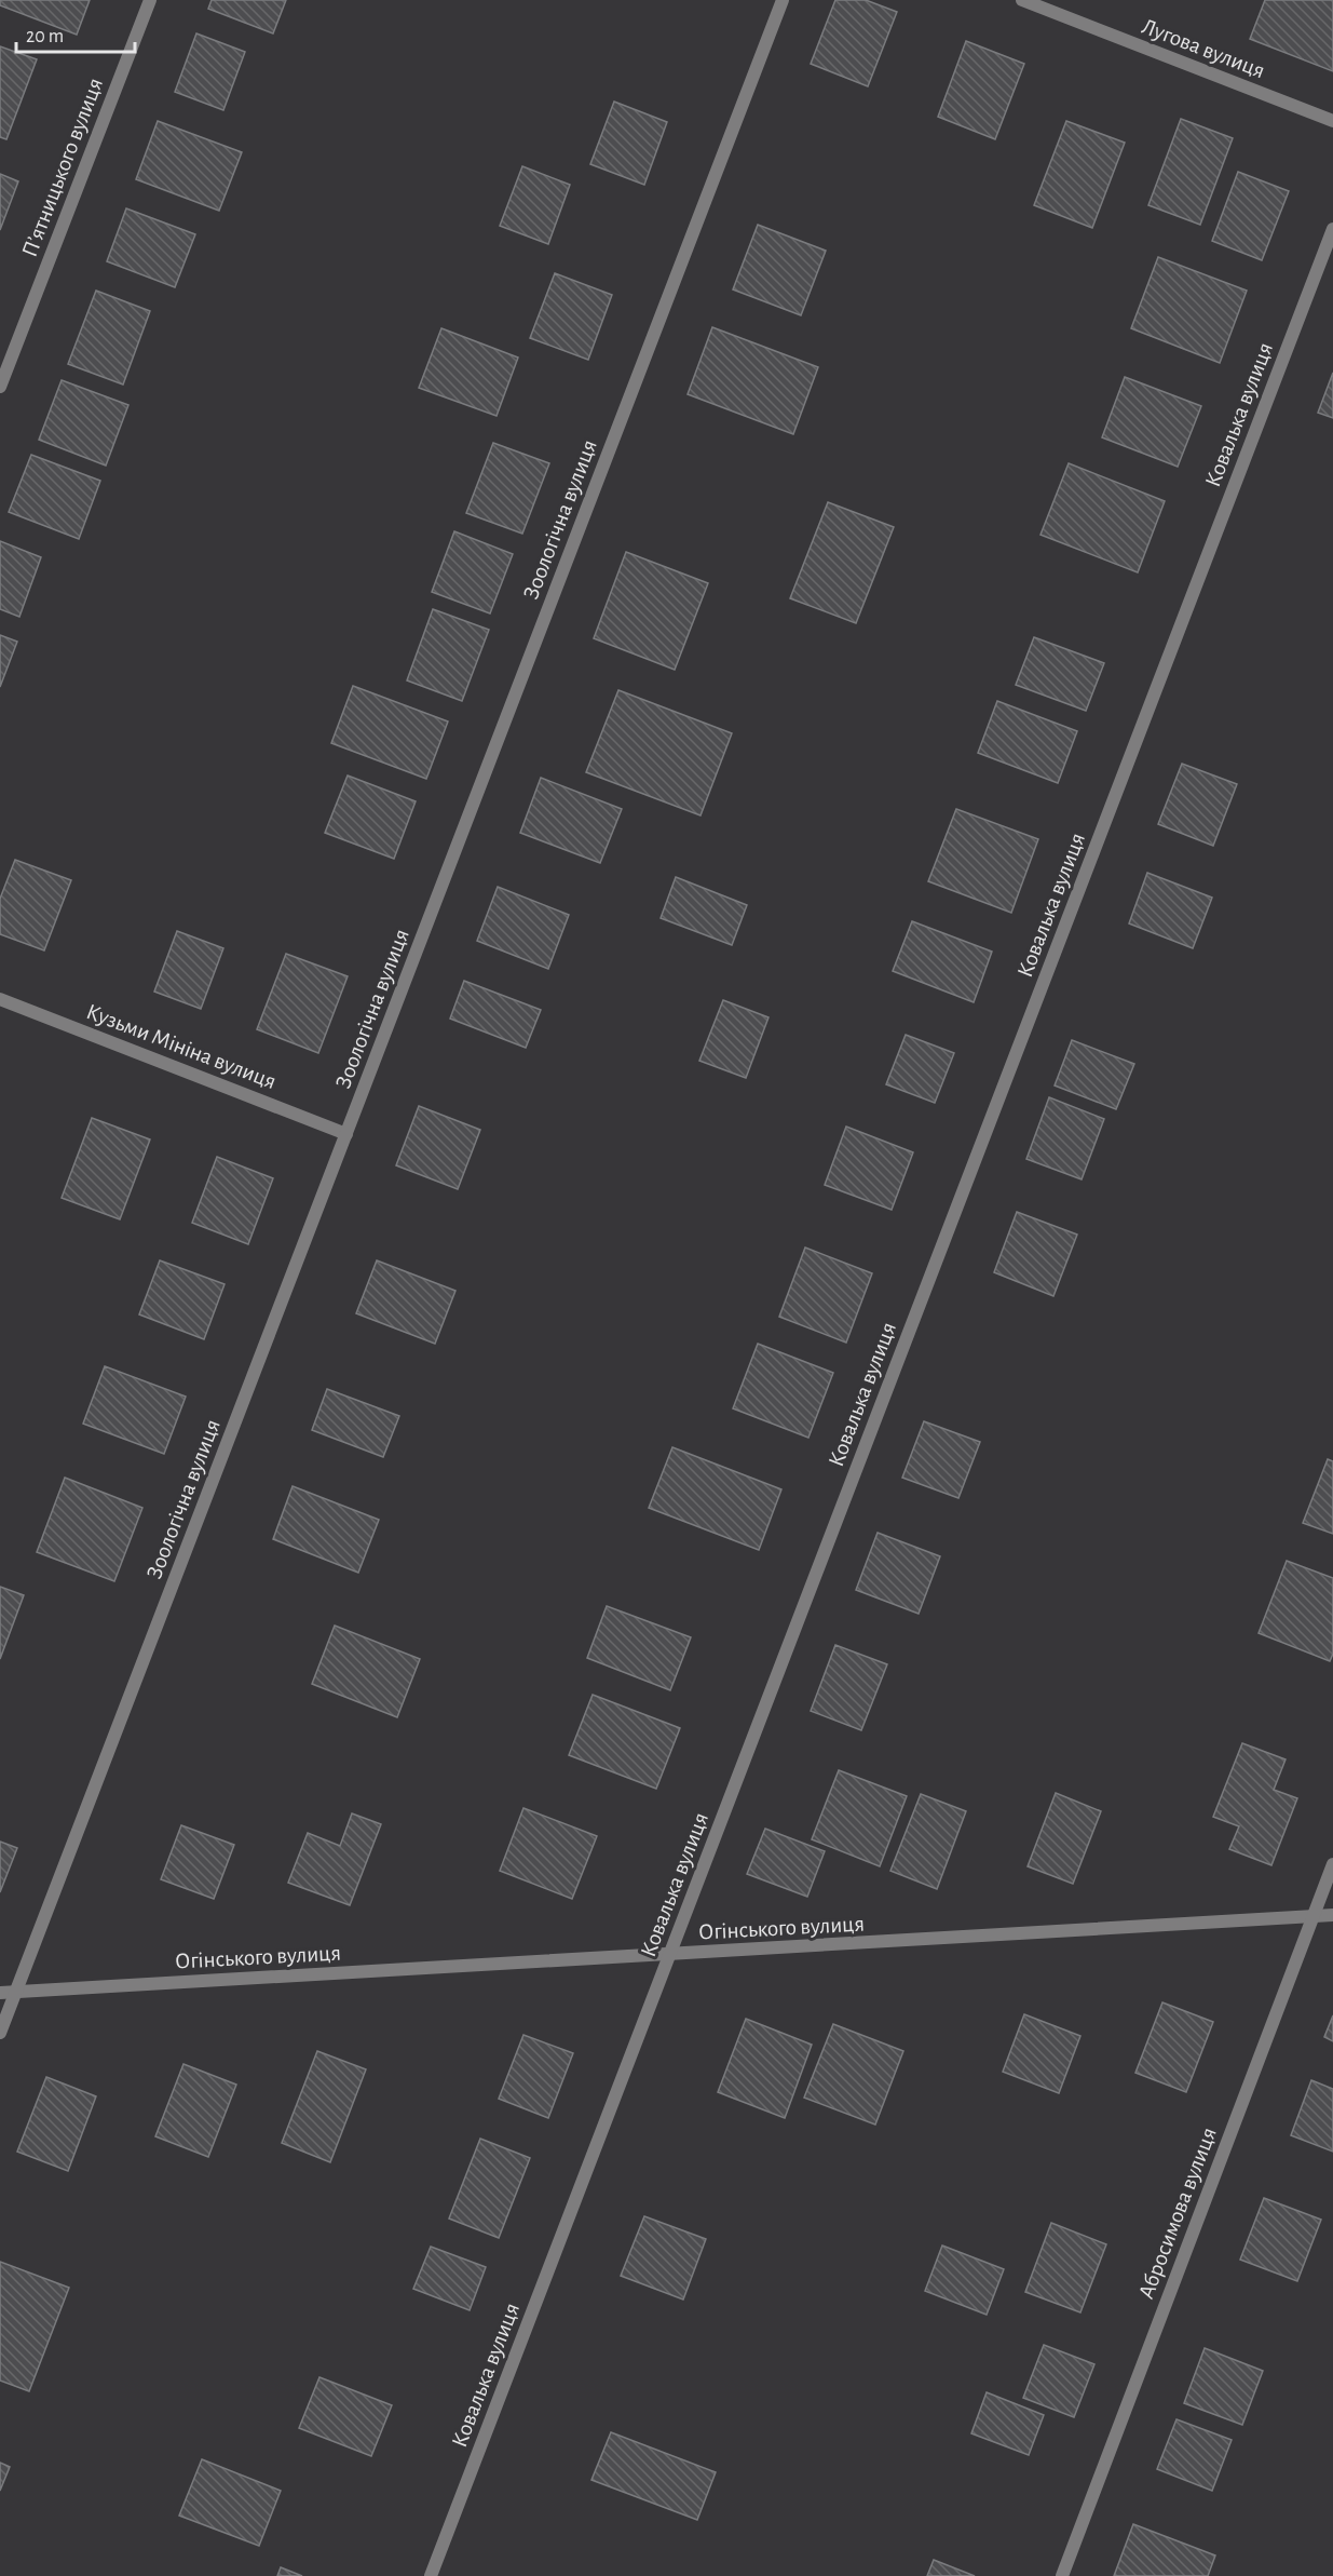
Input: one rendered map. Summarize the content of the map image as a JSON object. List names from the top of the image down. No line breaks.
{"streets":{"street":["Лугова вулиця","П’ятницького вулиця","Ковалька вулиця","Зоологічна вулиця","Кузьми Мініна вулиця","Огінського вулиця","Абросимова вулиця"]},"crossings":[["Ковалька вулиця","Огінського вулиця"],["Зоологічна вулиця","Кузьми Мініна вулиця"],["Зоологічна вулиця","Огінського вулиця"],["Огінського вулиця","Абросимова вулиця"]],"scale_bar":"20 m"}
